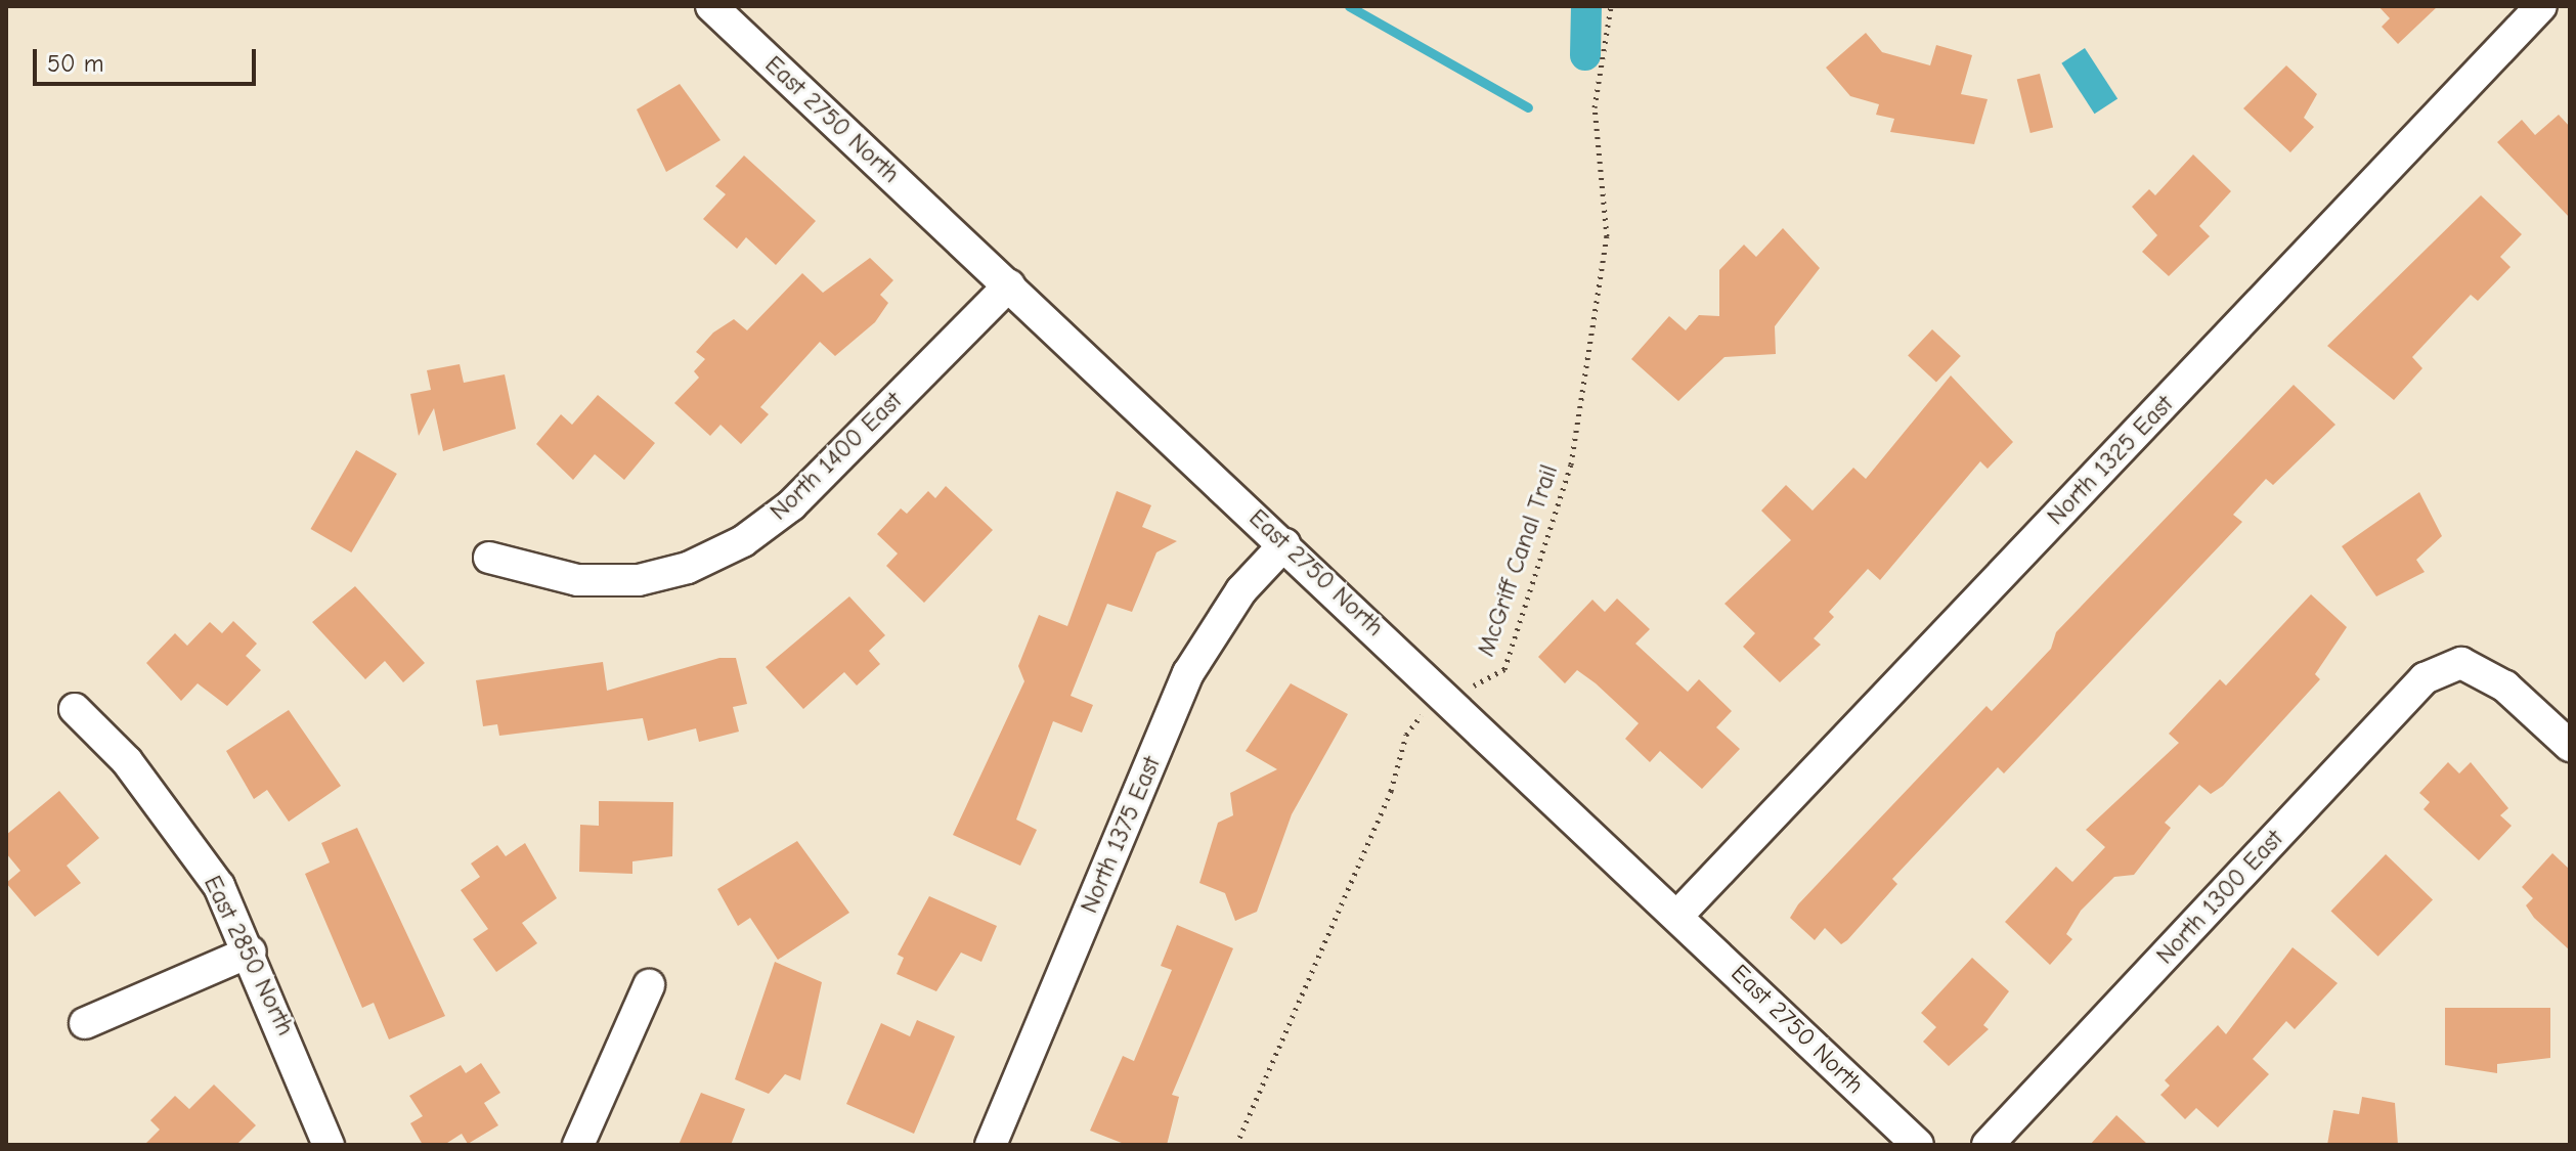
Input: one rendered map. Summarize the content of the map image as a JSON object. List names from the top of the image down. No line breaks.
{"streets":{"street":["East 2750 North","North 1400 East","North 1325 East","North 1375 East","North 1300 East","East 2850 North"],"path":["McGriff Canal Trail"]},"crossings":[["East 2750 North","North 1400 East"],["East 2750 North","North 1325 East"],["East 2750 North","McGriff Canal Trail"],["East 2750 North","North 1375 East"]],"scale_bar":"50 m"}
